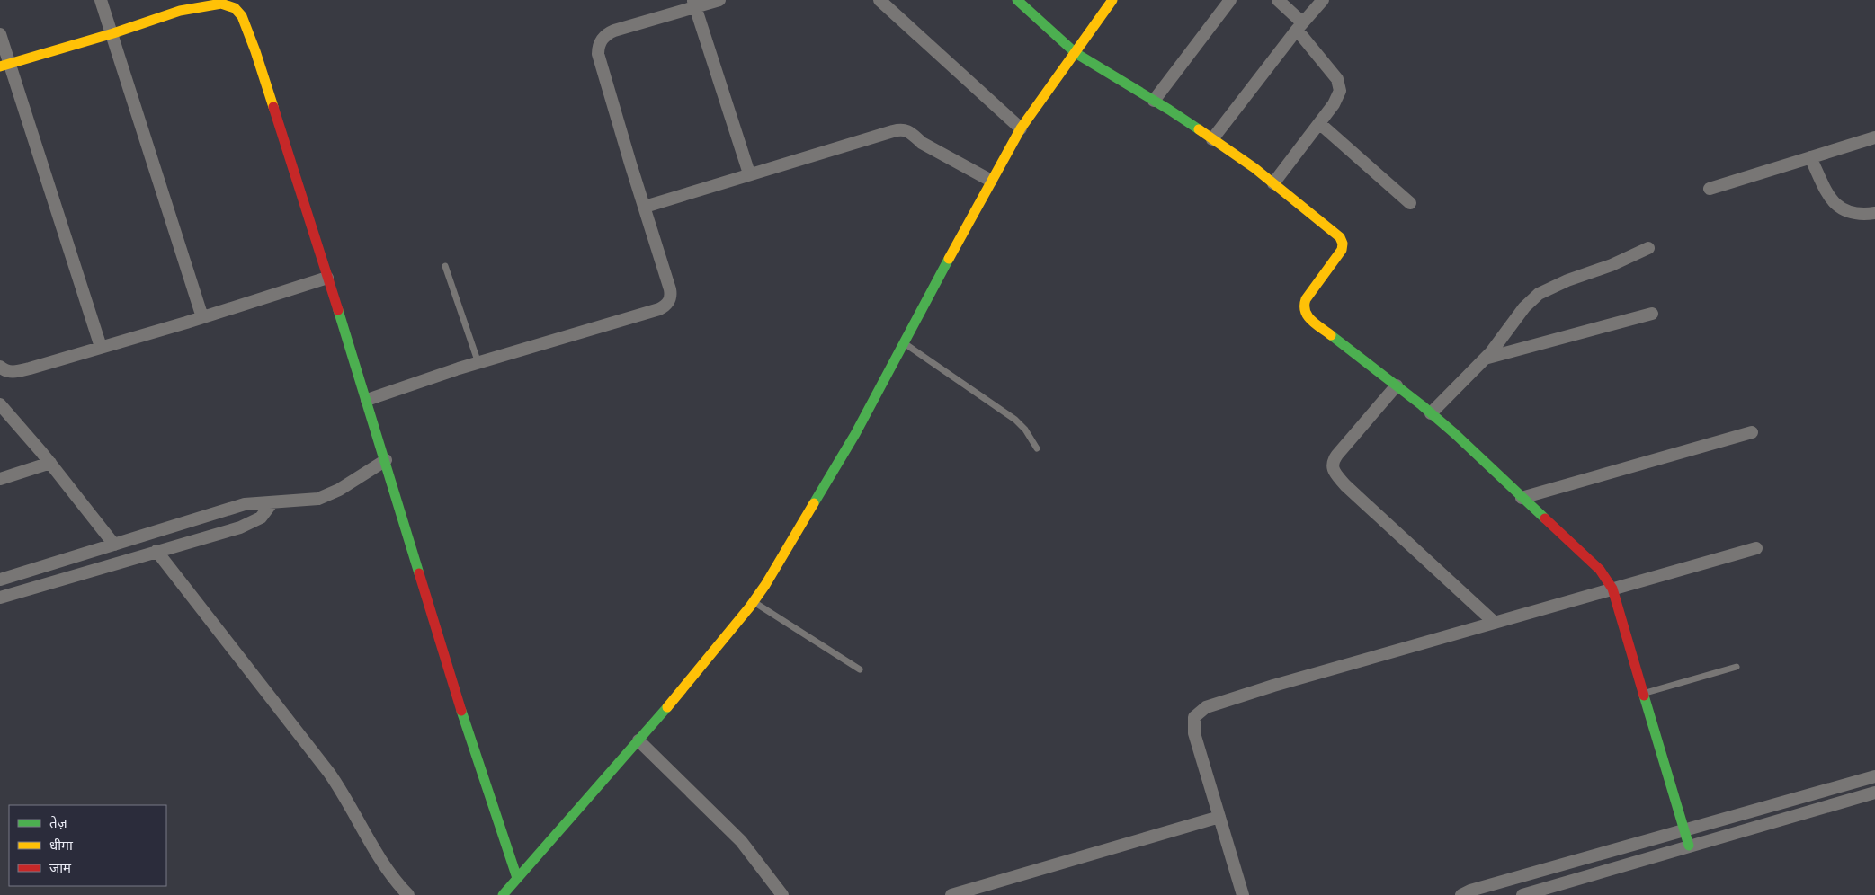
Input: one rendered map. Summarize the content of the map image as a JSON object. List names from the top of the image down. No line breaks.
{"legend":["तेज़","धीमा","जाम"]}
